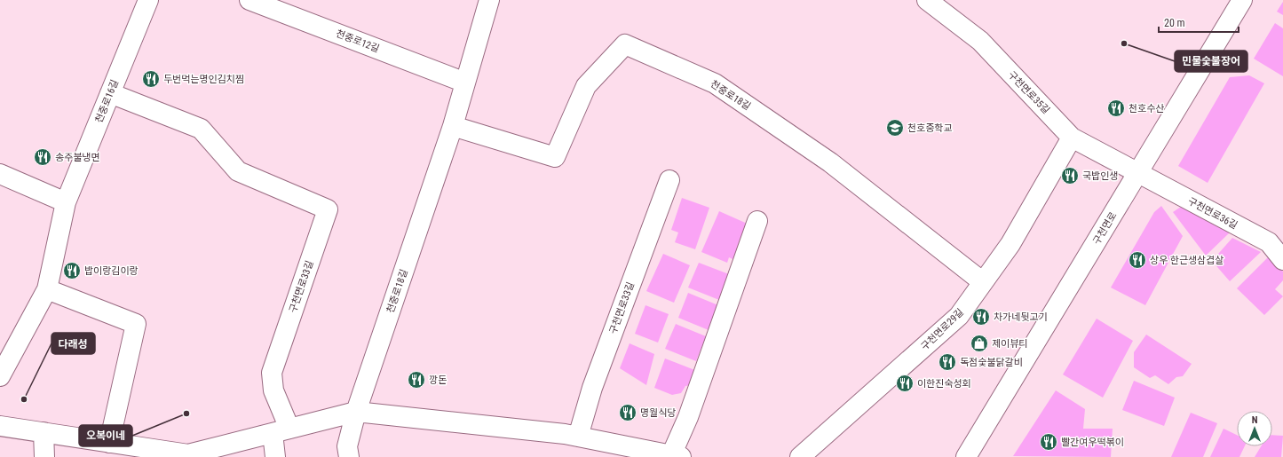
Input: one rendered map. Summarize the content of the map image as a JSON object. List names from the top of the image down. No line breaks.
{"streets":{"street":["천중로12길","구천면로35길","천중로18길","천중로16길","구천면로36길","구천면로","구천면로33길","구천면로29길"]},"crossings":[["천중로12길","천중로18길"],["구천면로35길","구천면로36길"],["구천면로35길","구천면로"],["구천면로35길","구천면로29길"],["천중로18길","구천면로29길"],["천중로16길","구천면로33길"],["구천면로36길","구천면로"]],"places":{"other":["민물숯불장어","다래성","오복이네"],"restaurant":["두번먹는명인김치찜","천호수산","송주불냉면","국밥인생","상우 한근생삼겹살","밥이랑김이랑","차가네뒷고기","독점숯불닭갈비","깡돈","이한진숙성회","명월식당","빨간여우떡볶이"],"school or university":["천호중학교"],"shop":["제이뷰티"]},"scale_bar":"20 m","north":"top"}
